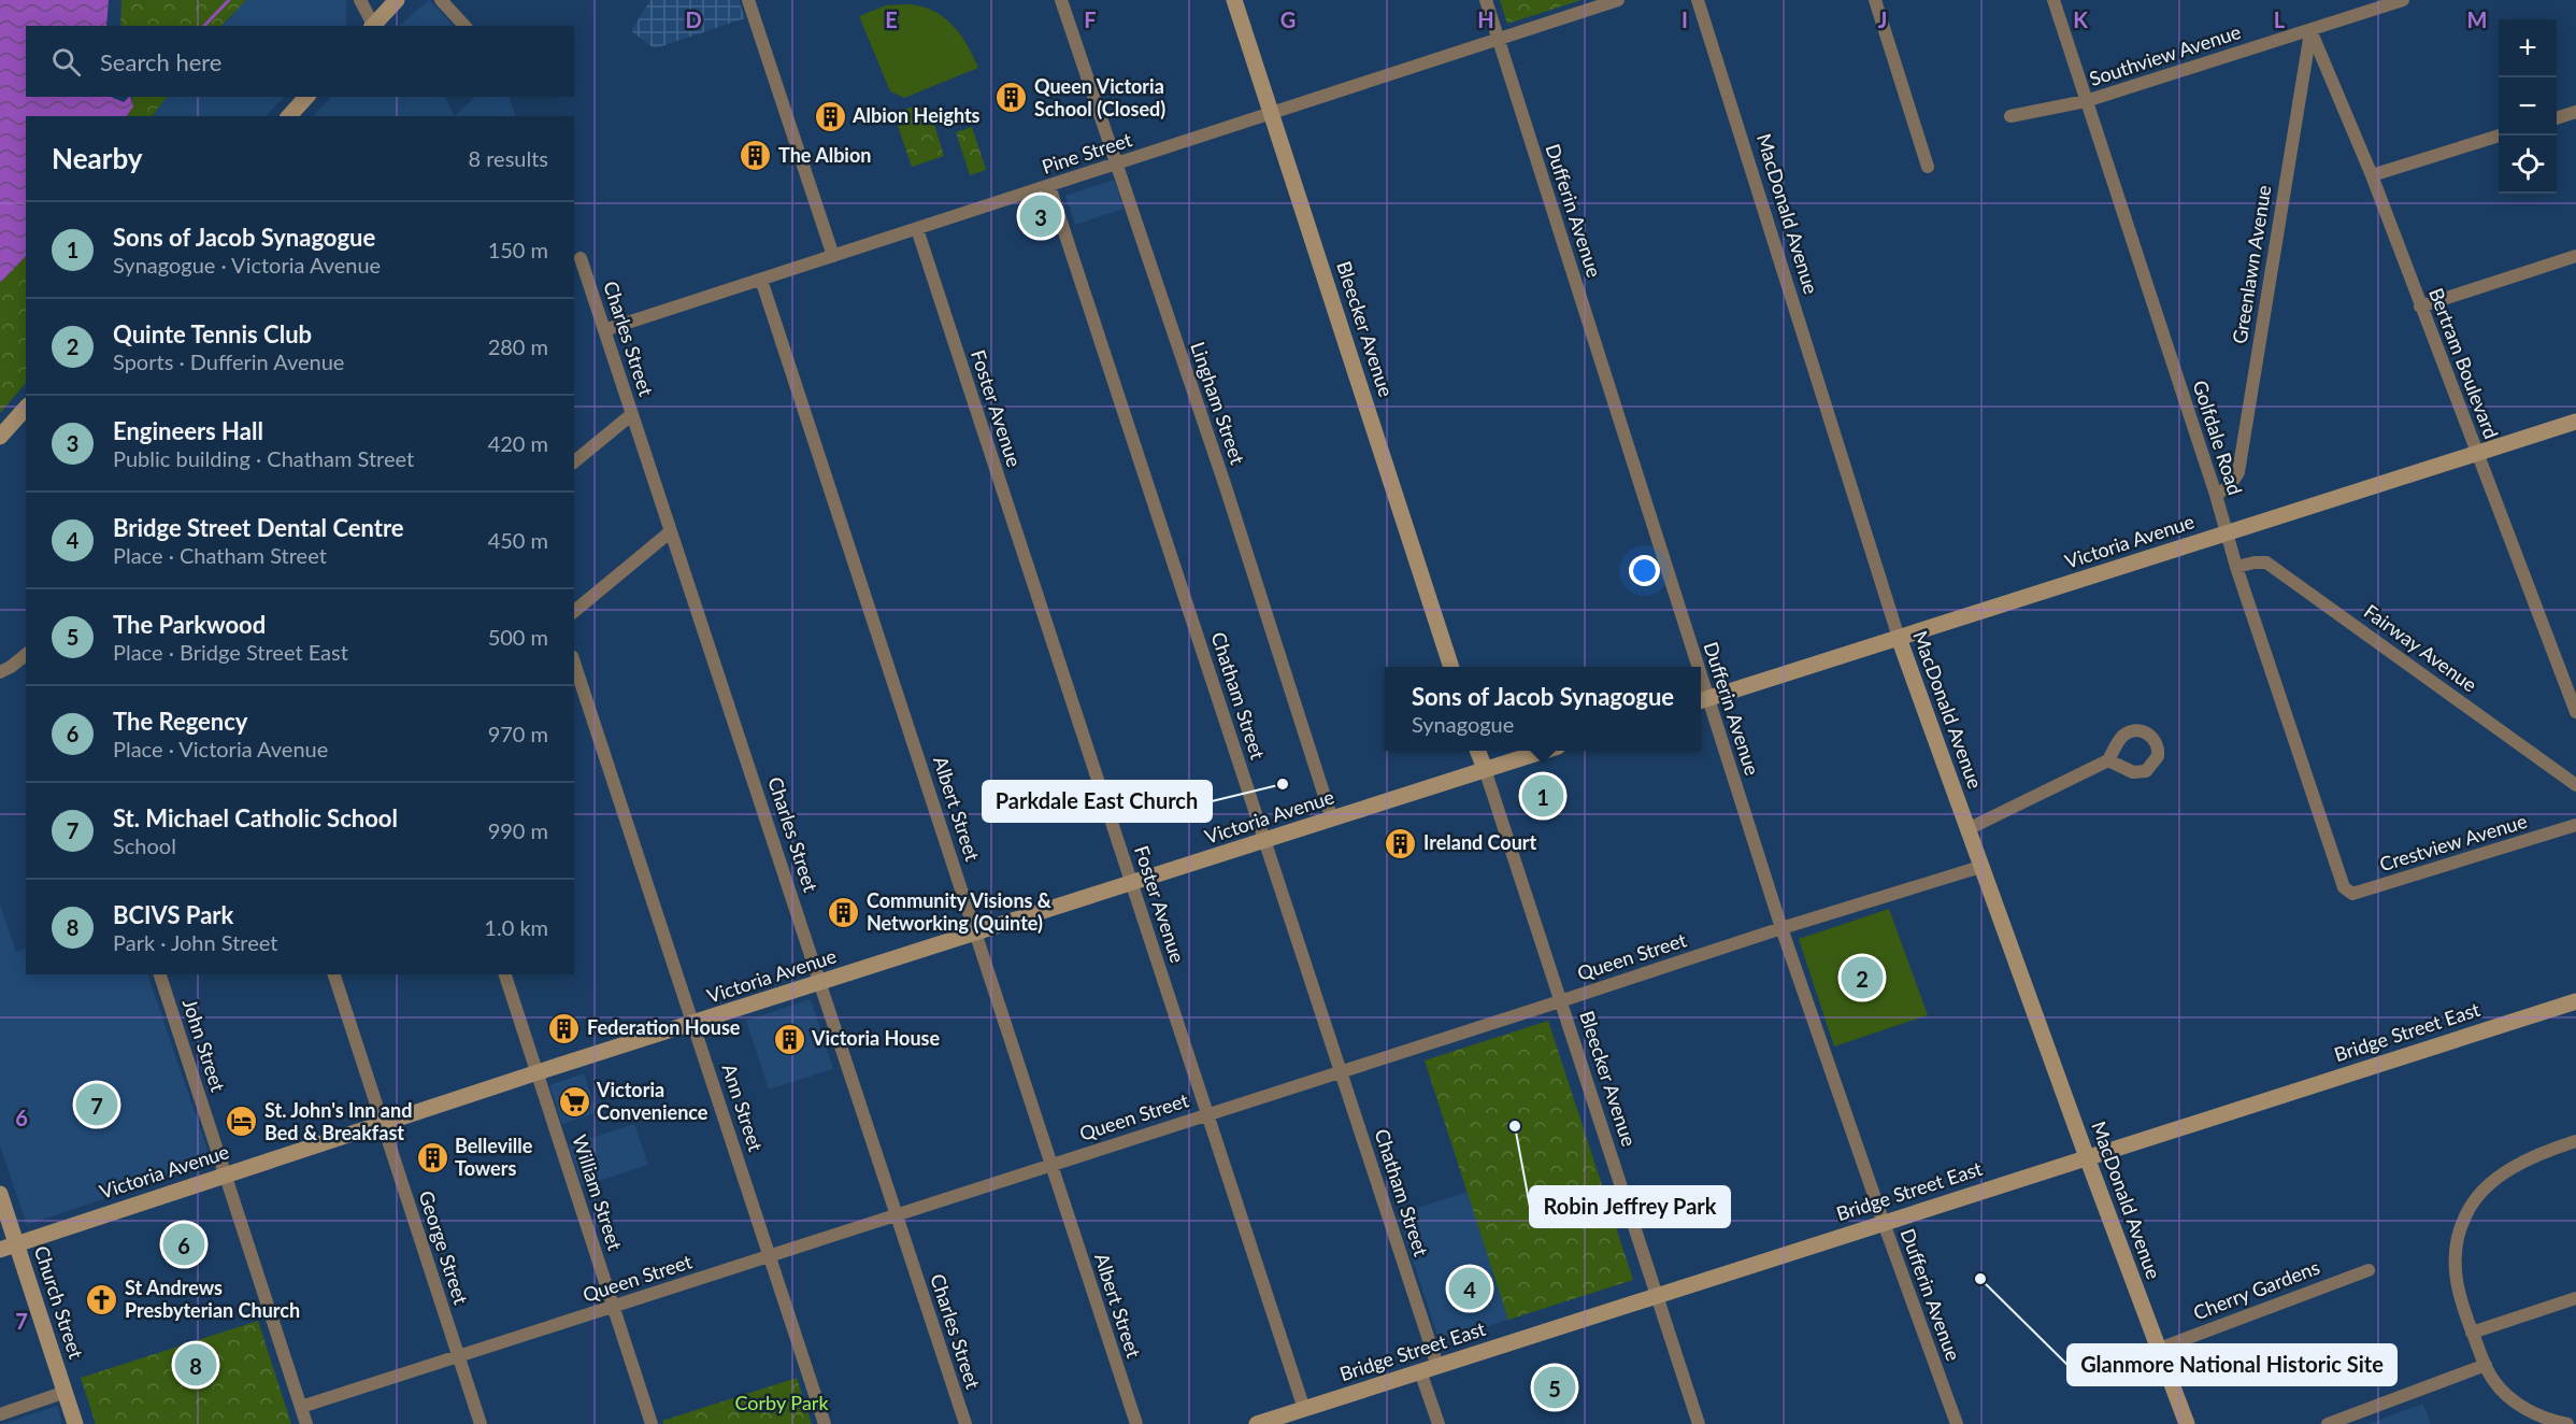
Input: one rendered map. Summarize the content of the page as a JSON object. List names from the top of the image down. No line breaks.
{"streets":{"street":["Southview Avenue","Pine Street","Dufferin Avenue","MacDonald Avenue","Greenlawn Avenue","Bleecker Avenue","Charles Street","Bertram Boulevard","Lingham Street","Foster Avenue","Golfdale Road","Victoria Avenue","Fairway Avenue","Chatham Street","Albert Street","Crestview Avenue","Queen Street","Bridge Street East","John Street","Ann Street","William Street","George Street","Cherry Gardens","Church Street"]},"crossings":[["Southview Avenue","Greenlawn Avenue"],["Southview Avenue","Bertram Boulevard"],["Southview Avenue","Golfdale Road"],["Pine Street","Dufferin Avenue"],["Pine Street","Bleecker Avenue"],["Pine Street","Charles Street"],["Pine Street","Lingham Street"],["Pine Street","Foster Avenue"],["Pine Street","Chatham Street"],["Pine Street","Albert Street"],["Dufferin Avenue","Victoria Avenue"],["Dufferin Avenue","Queen Street"],["Dufferin Avenue","Bridge Street East"],["MacDonald Avenue","Victoria Avenue"],["MacDonald Avenue","Queen Street"],["MacDonald Avenue","Bridge Street East"],["MacDonald Avenue","Cherry Gardens"],["Greenlawn Avenue","Bertram Boulevard"],["Greenlawn Avenue","Golfdale Road"],["Bleecker Avenue","Victoria Avenue"],["Bleecker Avenue","Queen Street"],["Bleecker Avenue","Bridge Street East"],["Charles Street","Victoria Avenue"],["Charles Street","Queen Street"],["Bertram Boulevard","Victoria Avenue"],["Lingham Street","Victoria Avenue"],["Foster Avenue","Victoria Avenue"],["Foster Avenue","Queen Street"],["Foster Avenue","Bridge Street East"],["Golfdale Road","Victoria Avenue"],["Golfdale Road","Fairway Avenue"],["Golfdale Road","Crestview Avenue"],["Victoria Avenue","Chatham Street"],["Victoria Avenue","Albert Street"],["Victoria Avenue","John Street"],["Victoria Avenue","Ann Street"],["Victoria Avenue","William Street"],["Victoria Avenue","George Street"],["Victoria Avenue","Church Street"],["Chatham Street","Queen Street"],["Chatham Street","Bridge Street East"],["Albert Street","Queen Street"],["Queen Street","John Street"],["Queen Street","Ann Street"],["Queen Street","William Street"],["Queen Street","George Street"]],"parks":["Corby Park"],"places":{"building":["Queen Victoria School (Closed)","Albion Heights","The Albion","Ireland Court","Community Visions & Networking (Quinte)","Federation House","Victoria House","Belleville Towers"],"other":["Parkdale East Church","Robin Jeffrey Park","Glanmore National Historic Site"],"supermarket":["Victoria Convenience"],"hotel":["St. John's Inn and Bed & Breakfast"],"church":["St Andrews Presbyterian Church"]},"page":{"map_buttons":["+","−"],"search":"Search here","heading":["Nearby","8 results"],"pins":["3","1","2","7","6","4","8","5"],"list":[{"mark":"1","name":"Sons of Jacob Synagogue","note":"Synagogue · Victoria Avenue","value":"150 m"},{"mark":"2","name":"Quinte Tennis Club","note":"Sports · Dufferin Avenue","value":"280 m"},{"mark":"3","name":"Engineers Hall","note":"Public building · Chatham Street","value":"420 m"},{"mark":"4","name":"Bridge Street Dental Centre","note":"Place · Chatham Street","value":"450 m"},{"mark":"5","name":"The Parkwood","note":"Place · Bridge Street East","value":"500 m"},{"mark":"6","name":"The Regency","note":"Place · Victoria Avenue","value":"970 m"},{"mark":"7","name":"St. Michael Catholic School","note":"School","value":"990 m"},{"mark":"8","name":"BCIVS Park","note":"Park · John Street","value":"1.0 km"}],"popup":["Sons of Jacob Synagogue","Synagogue"]},"grid":{"columns":["D","E","F","G","H","I","J","K","L","M"],"rows":["6","7"]}}
